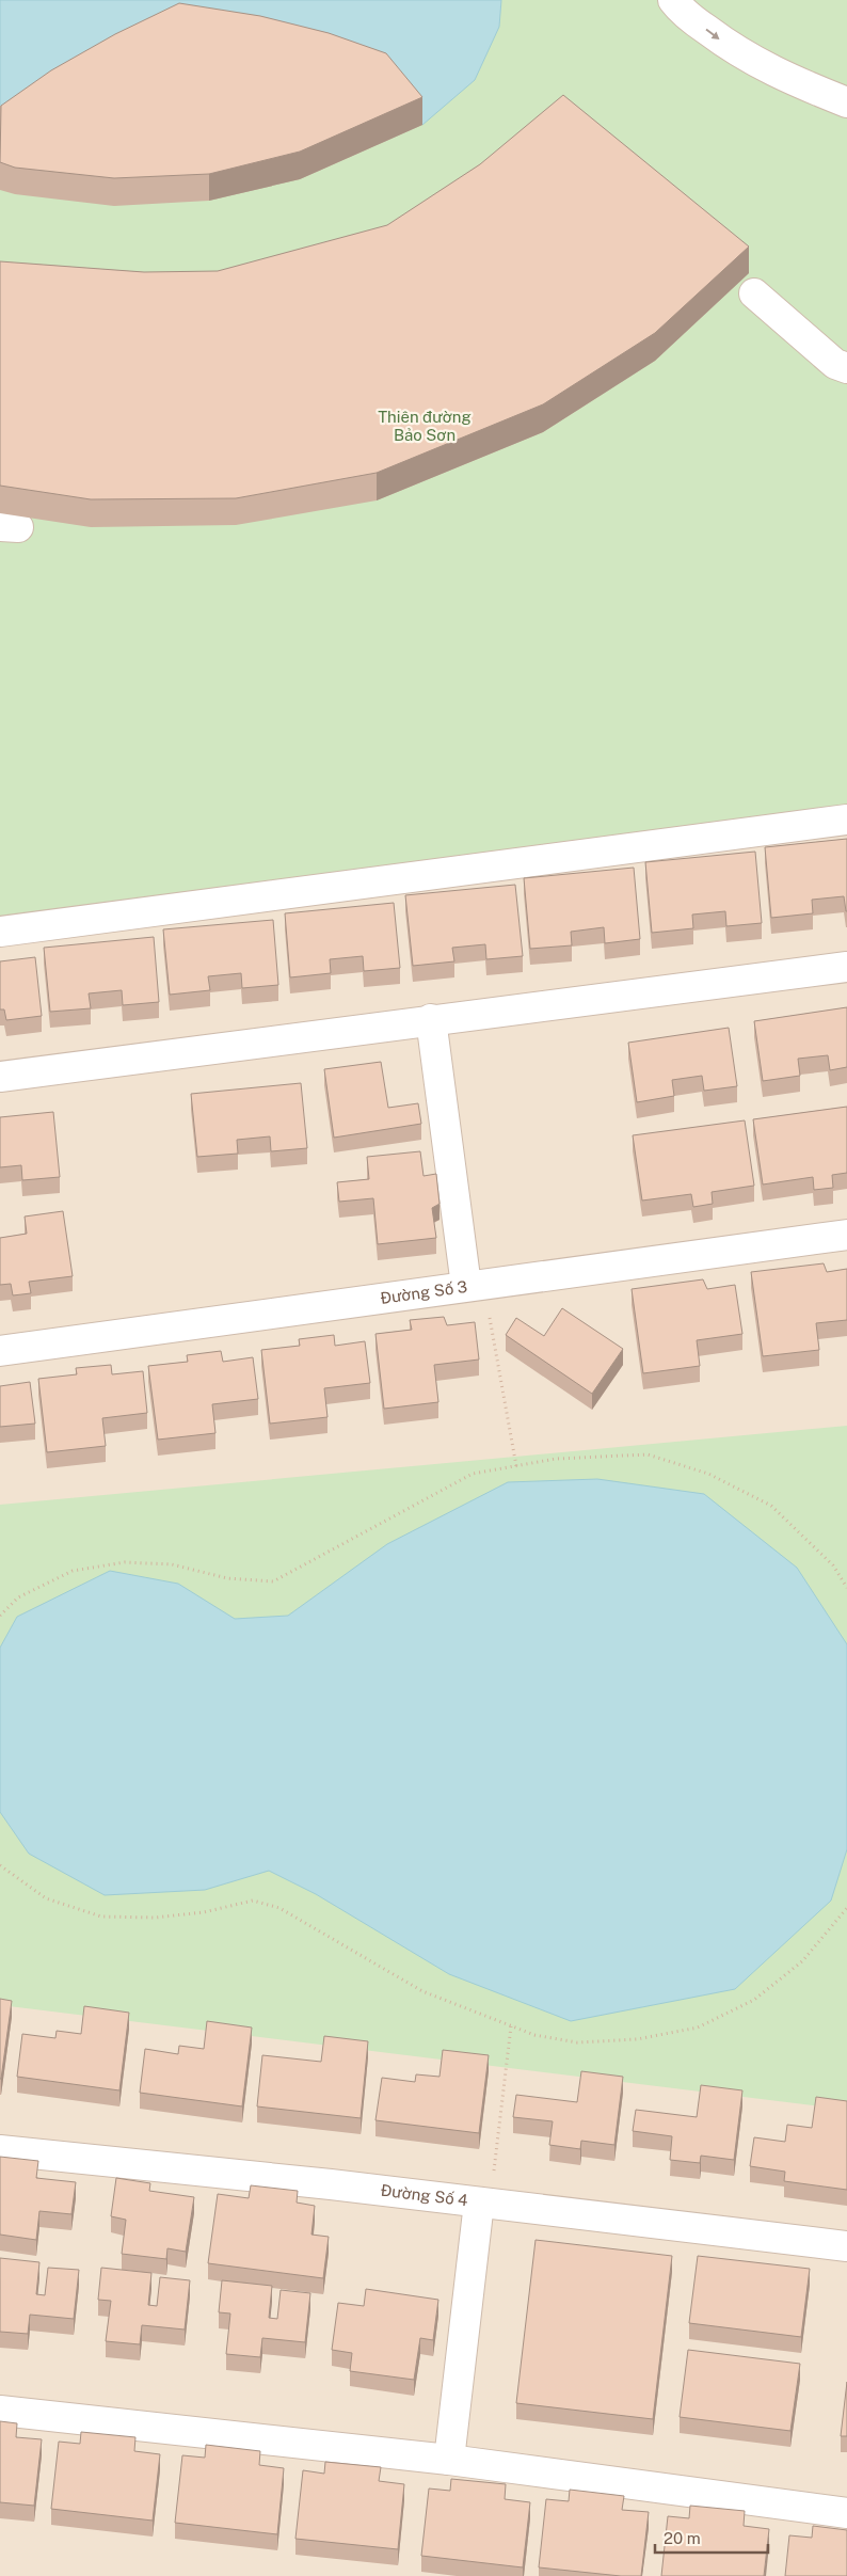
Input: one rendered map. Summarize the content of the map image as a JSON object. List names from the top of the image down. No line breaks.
{"streets":{"street":["Đường Số 3","Đường Số 4"]},"parks":["Thiên đường Bảo Sơn"],"scale_bar":"20 m"}
